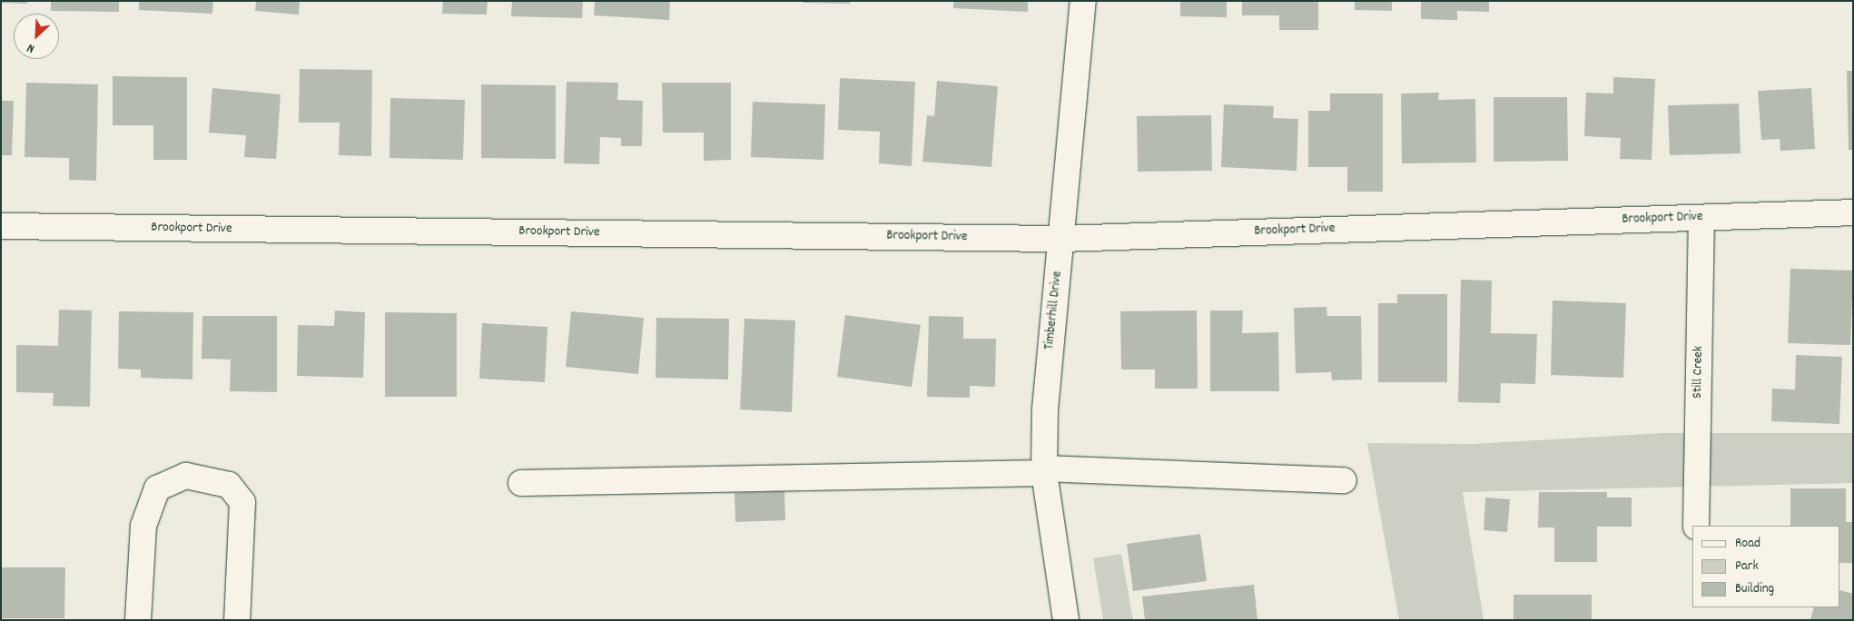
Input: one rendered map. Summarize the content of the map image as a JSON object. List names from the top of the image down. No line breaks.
{"streets":{"street":["Brookport Drive","Timberhill Drive","Still Creek"]},"crossings":[["Brookport Drive","Timberhill Drive"],["Brookport Drive","Still Creek"]],"legend":["Road","Park","Building"],"north":"bottom left"}
